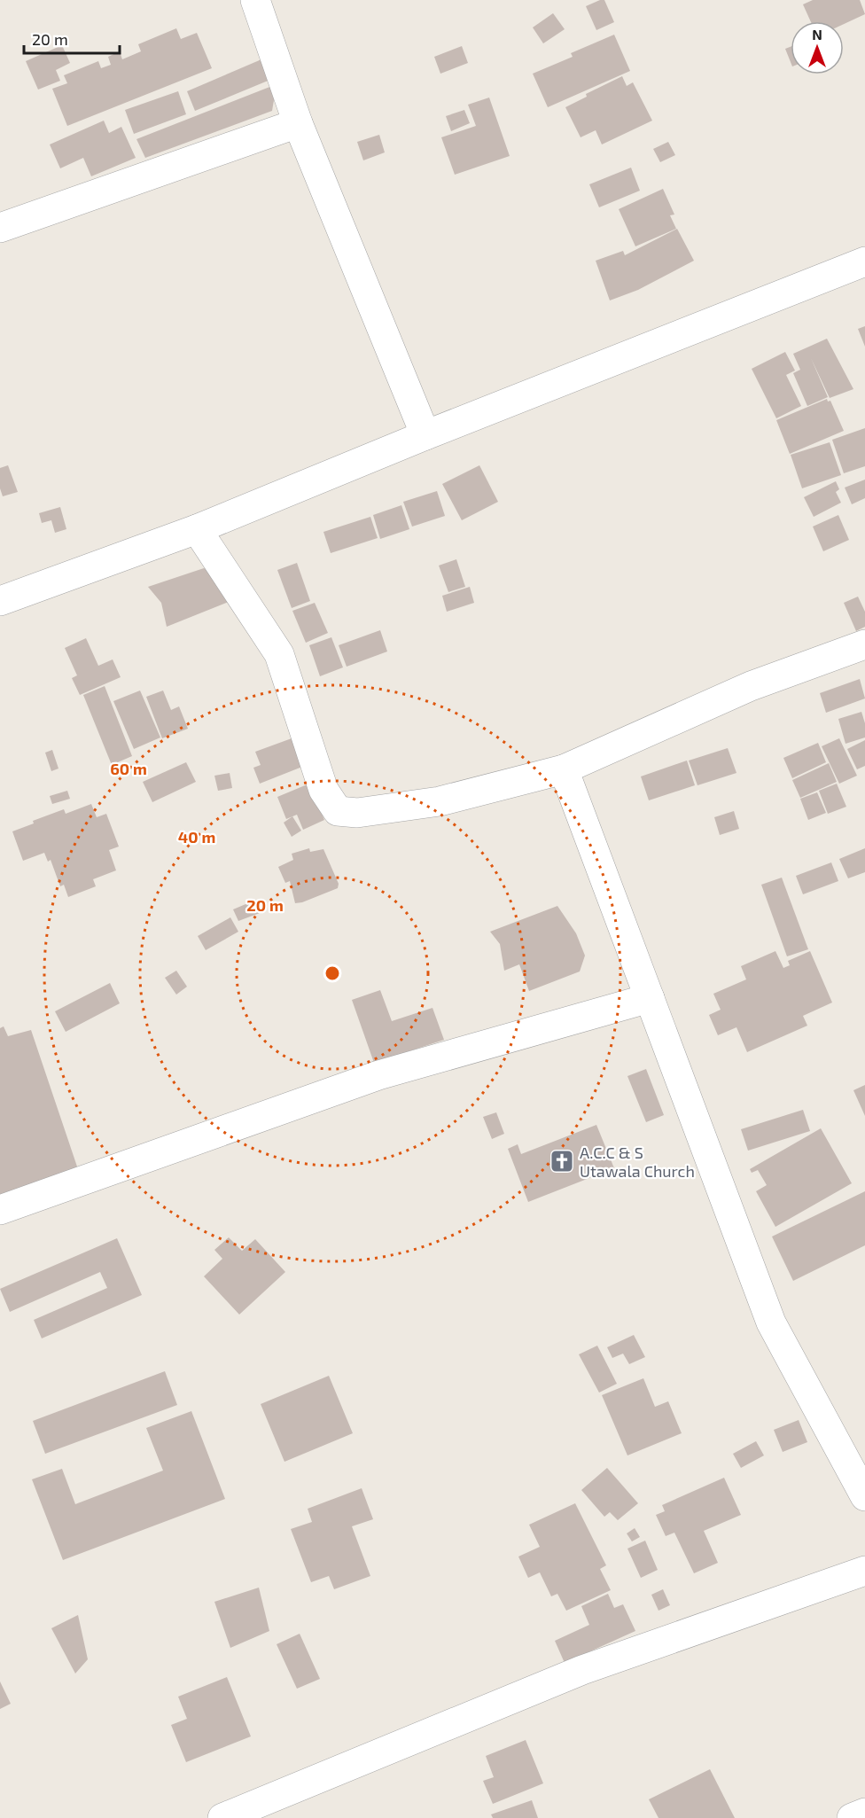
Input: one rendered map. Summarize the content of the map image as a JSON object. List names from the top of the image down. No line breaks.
{"places":{"church":["A.C.C & S Utawala Church"]},"scale_bar":"20 m","north":"top","rings":["60 m","40 m","20 m"]}
